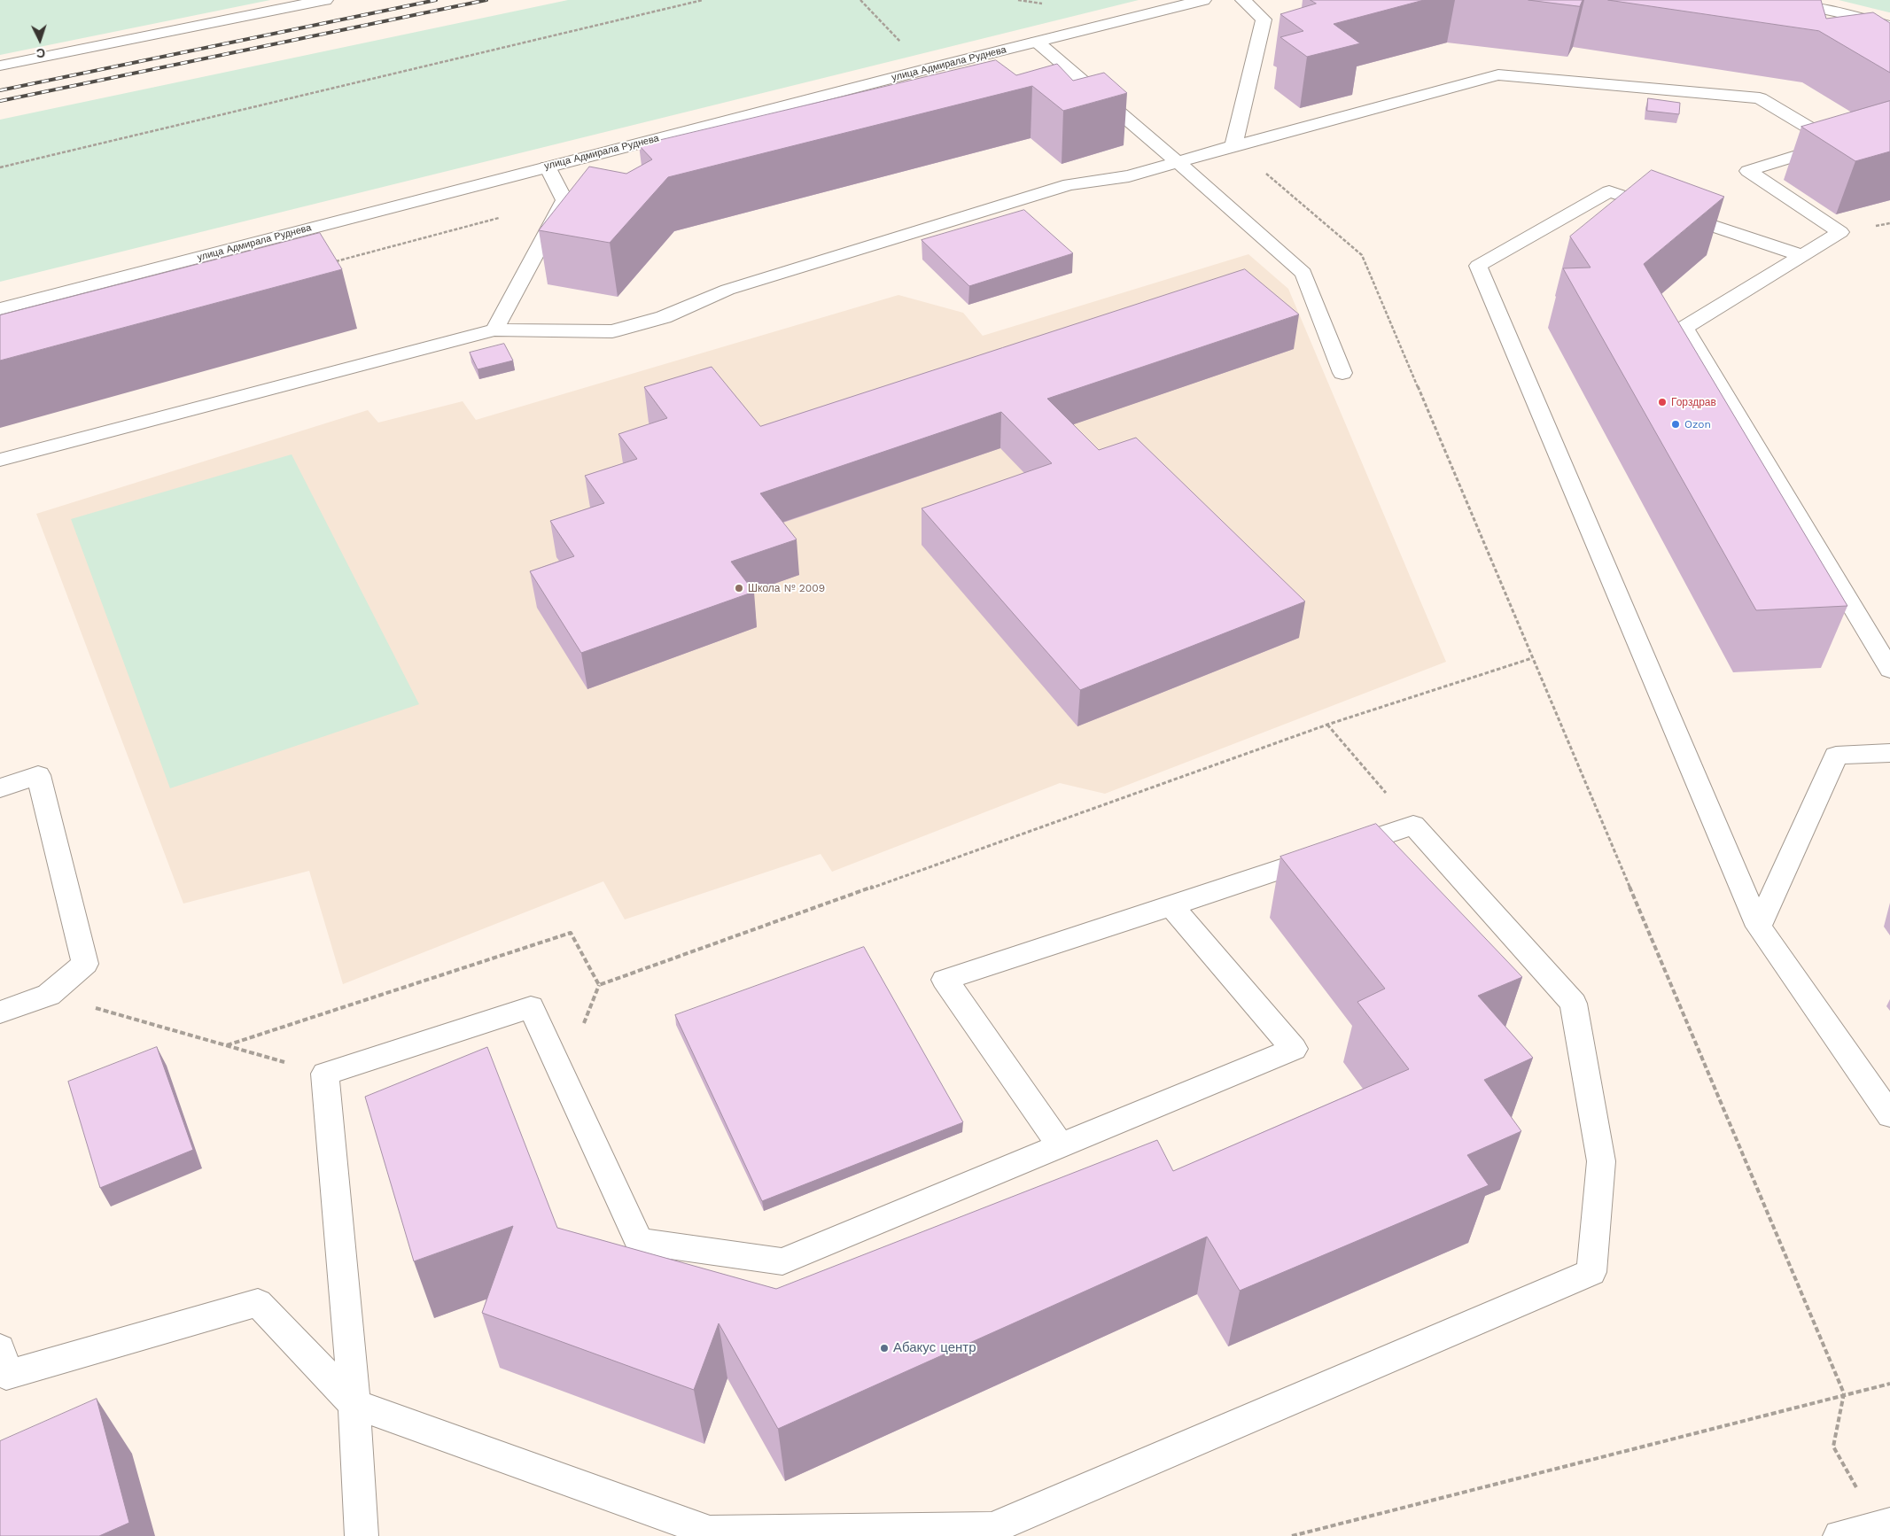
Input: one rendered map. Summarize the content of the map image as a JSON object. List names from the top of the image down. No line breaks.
{"streets":{"street":["улица Адмирала Руднева"]},"places":["Горздрав","Ozon","Школа № 2009","Абакус центр"],"north":"bottom"}
